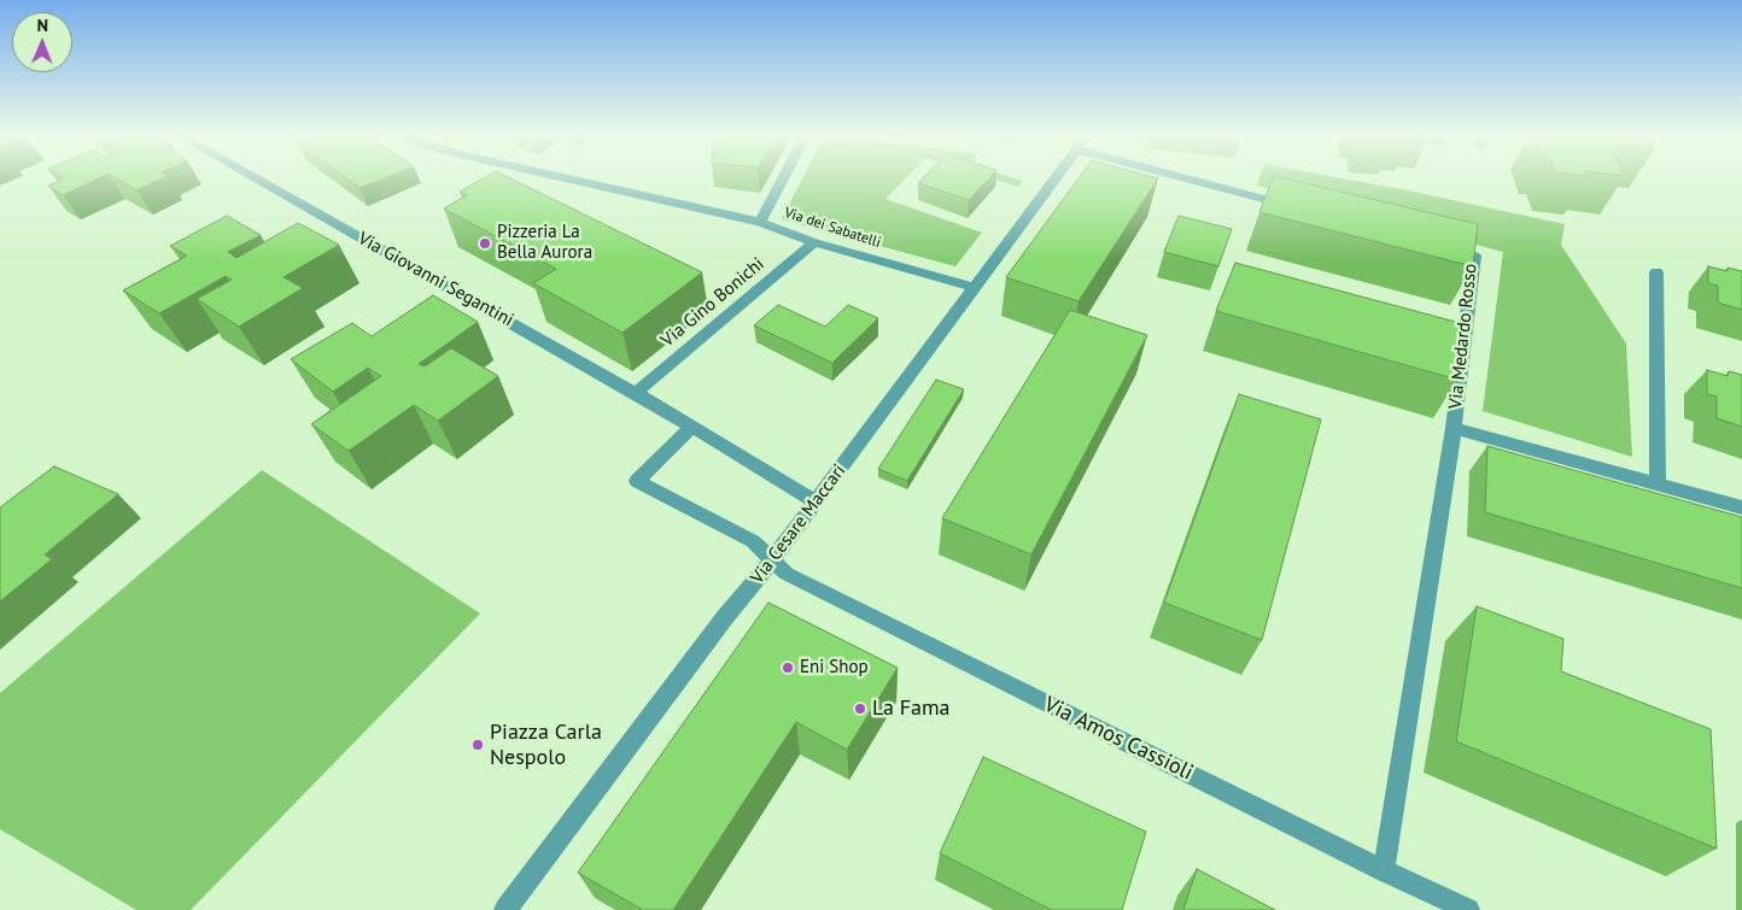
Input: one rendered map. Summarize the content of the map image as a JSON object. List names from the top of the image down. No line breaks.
{"streets":{"street":["Via dei Sabatelli","Via Giovanni Segantini","Via Gino Bonichi","Via Medardo Rosso","Via Cesare Maccari","Via Amos Cassioli"]},"crossings":[["Via dei Sabatelli","Via Gino Bonichi"],["Via dei Sabatelli","Via Cesare Maccari"],["Via Giovanni Segantini","Via Gino Bonichi"],["Via Giovanni Segantini","Via Cesare Maccari"],["Via Medardo Rosso","Via Amos Cassioli"],["Via Cesare Maccari","Via Amos Cassioli"]],"places":["Pizzeria La Bella Aurora","Eni Shop","La Fama","Piazza Carla Nespolo"],"north":"top"}
